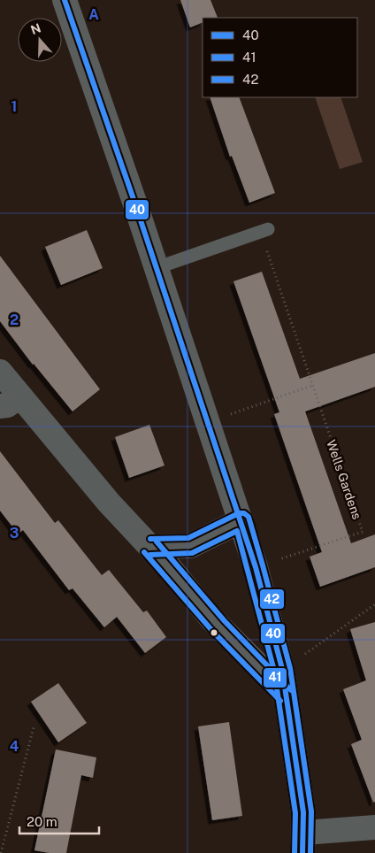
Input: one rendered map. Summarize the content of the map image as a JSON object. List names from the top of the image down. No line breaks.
{"streets":{"path":["Wells Gardens"]},"lines":["transit line 40","transit line 42","transit line 41"],"legend":["40","41","42"],"scale_bar":"20 m","north":"top","grid":{"columns":["A"],"rows":["1","2","3","4"]}}
